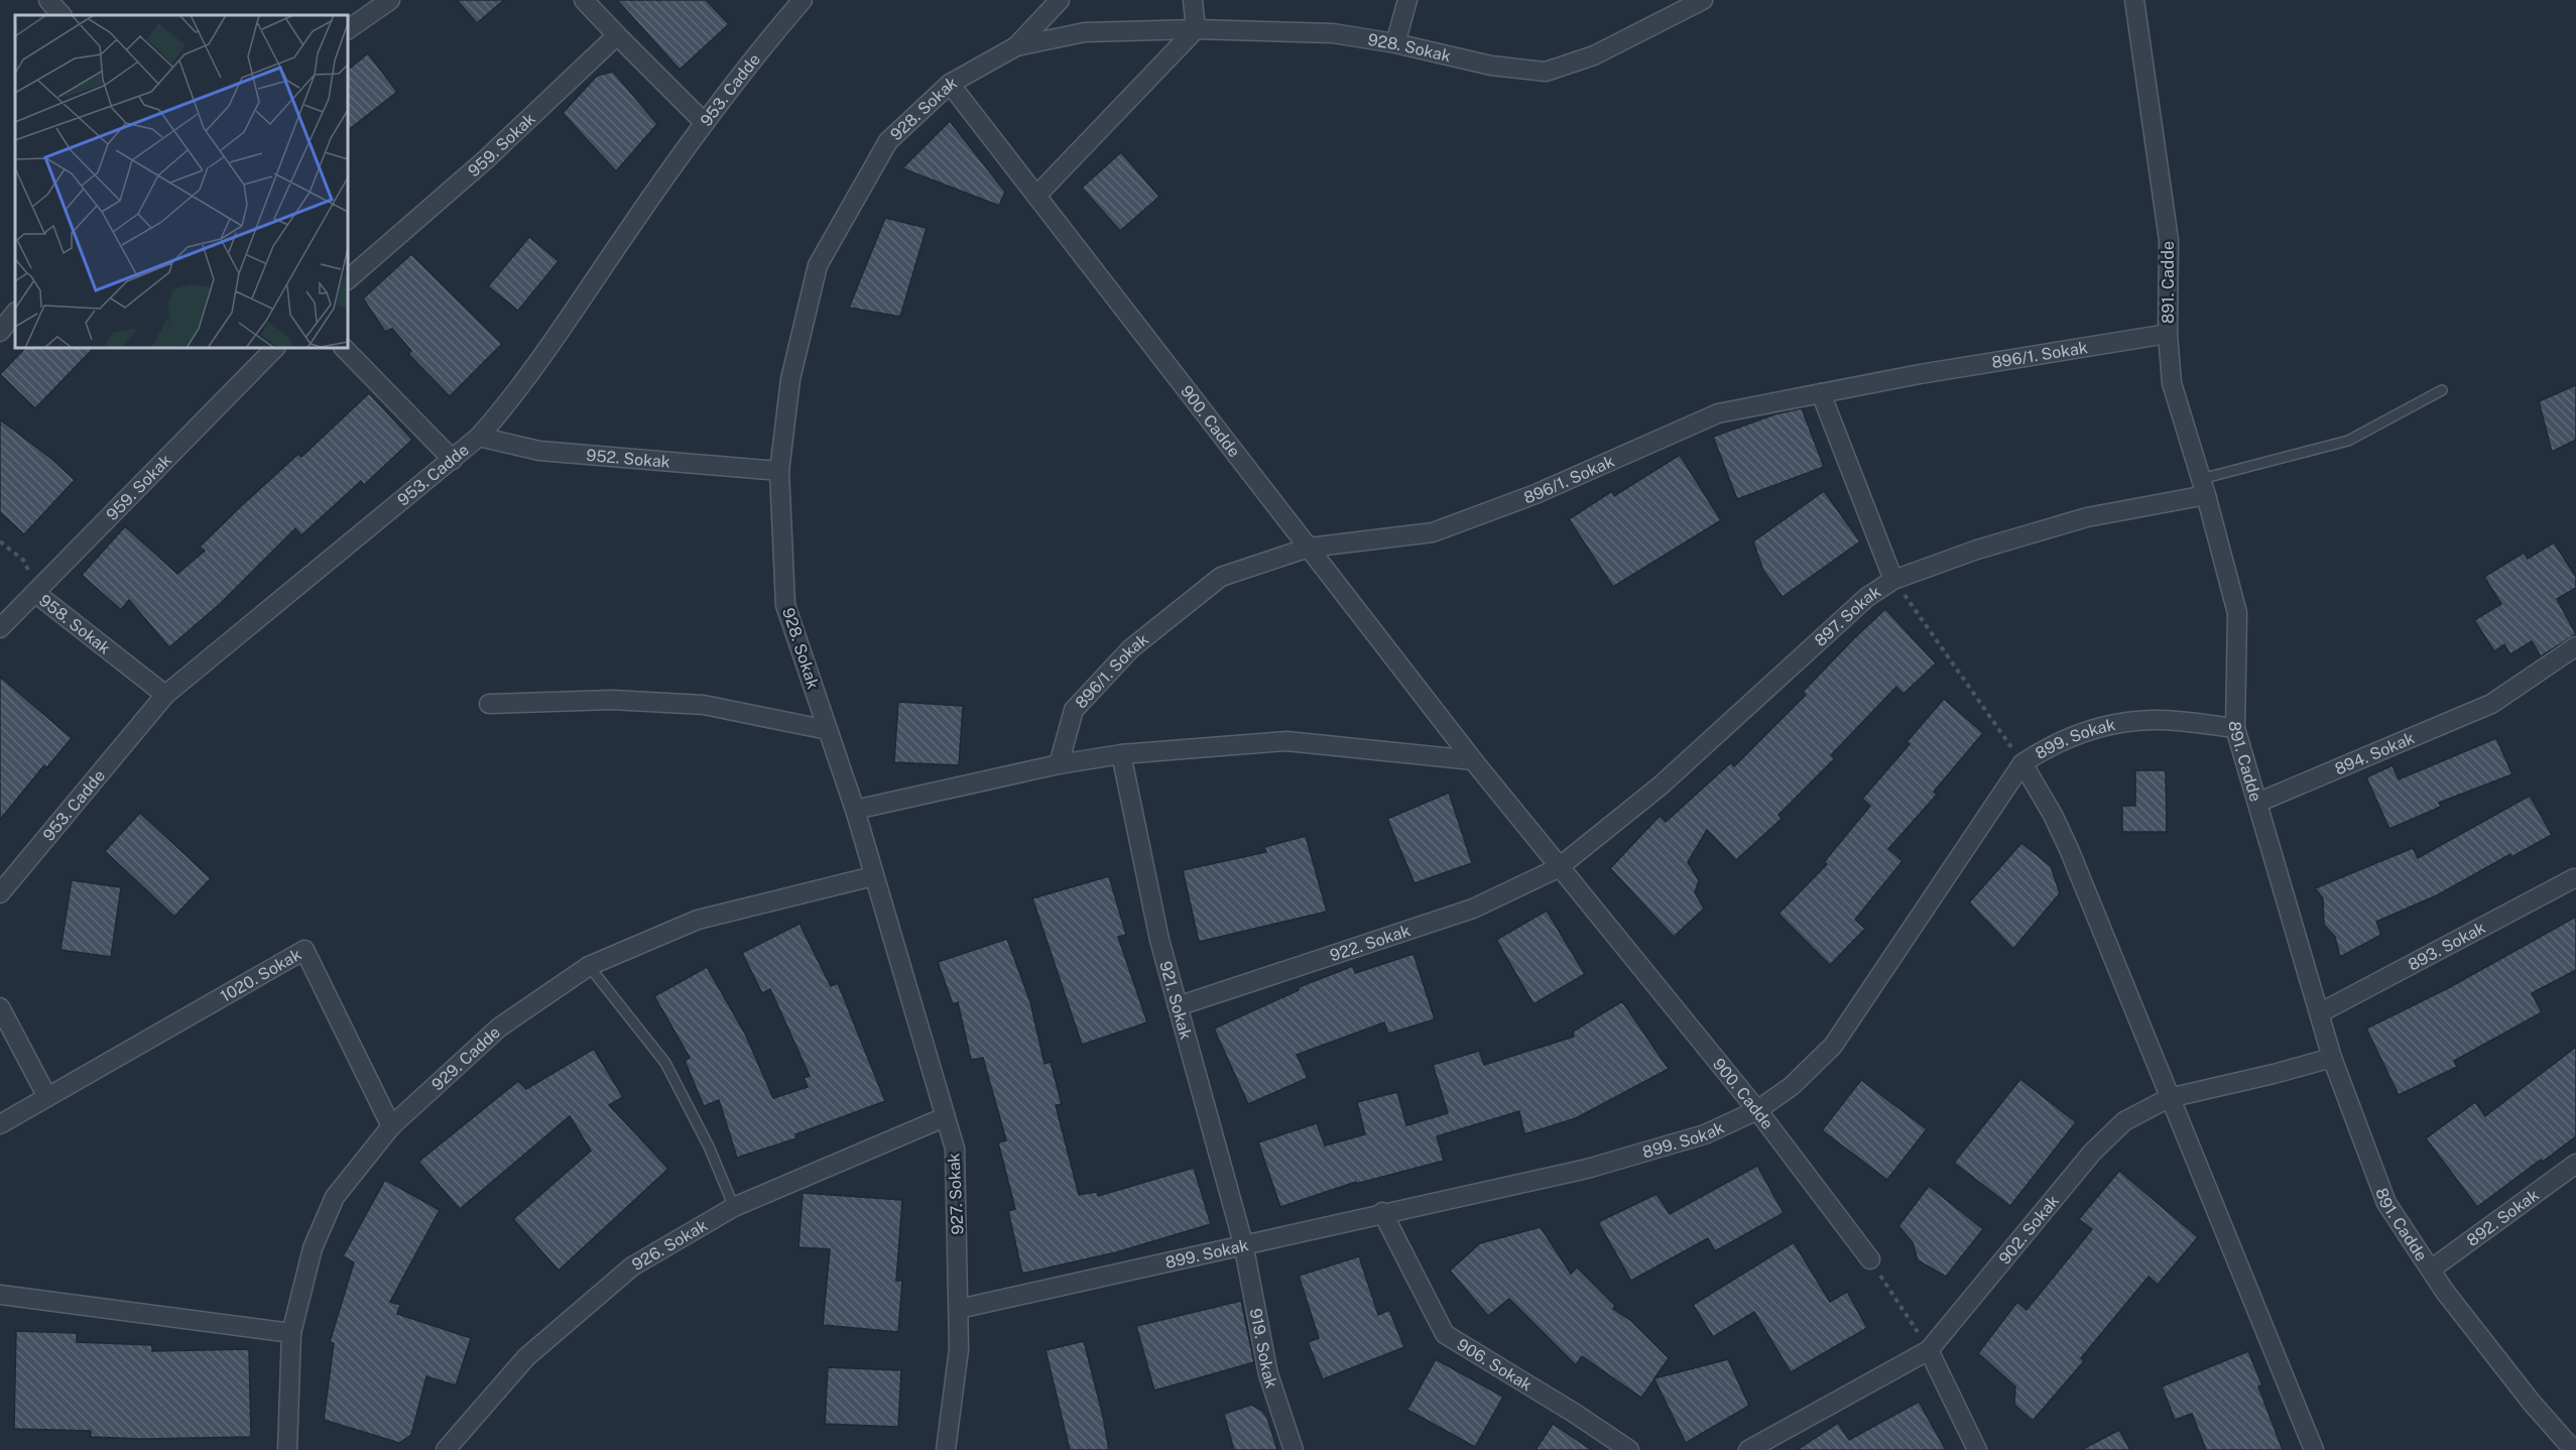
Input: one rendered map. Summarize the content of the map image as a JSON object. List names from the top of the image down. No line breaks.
{"streets":{"street":["928. Sokak","953. Cadde","959. Sokak","891. Cadde","896/1. Sokak","900. Cadde","952. Sokak","897. Sokak","958. Sokak","899. Sokak","894. Sokak","922. Sokak","893. Sokak","1020. Sokak","921. Sokak","929. Cadde","927. Sokak","892. Sokak","902. Sokak","926. Sokak","919. Sokak","906. Sokak"]},"crossings":[["928. Sokak","900. Cadde"],["928. Sokak","952. Sokak"],["928. Sokak","929. Cadde"],["928. Sokak","927. Sokak"],["953. Cadde","952. Sokak"],["953. Cadde","958. Sokak"],["959. Sokak","958. Sokak"],["891. Cadde","896/1. Sokak"],["891. Cadde","897. Sokak"],["891. Cadde","899. Sokak"],["891. Cadde","894. Sokak"],["891. Cadde","893. Sokak"],["891. Cadde","892. Sokak"],["891. Cadde","902. Sokak"],["896/1. Sokak","900. Cadde"],["900. Cadde","897. Sokak"],["900. Cadde","899. Sokak"],["900. Cadde","922. Sokak"],["897. Sokak","922. Sokak"],["899. Sokak","921. Sokak"],["899. Sokak","927. Sokak"],["899. Sokak","919. Sokak"],["899. Sokak","906. Sokak"],["922. Sokak","921. Sokak"],["1020. Sokak","929. Cadde"],["921. Sokak","919. Sokak"],["929. Cadde","927. Sokak"],["927. Sokak","926. Sokak"]]}
